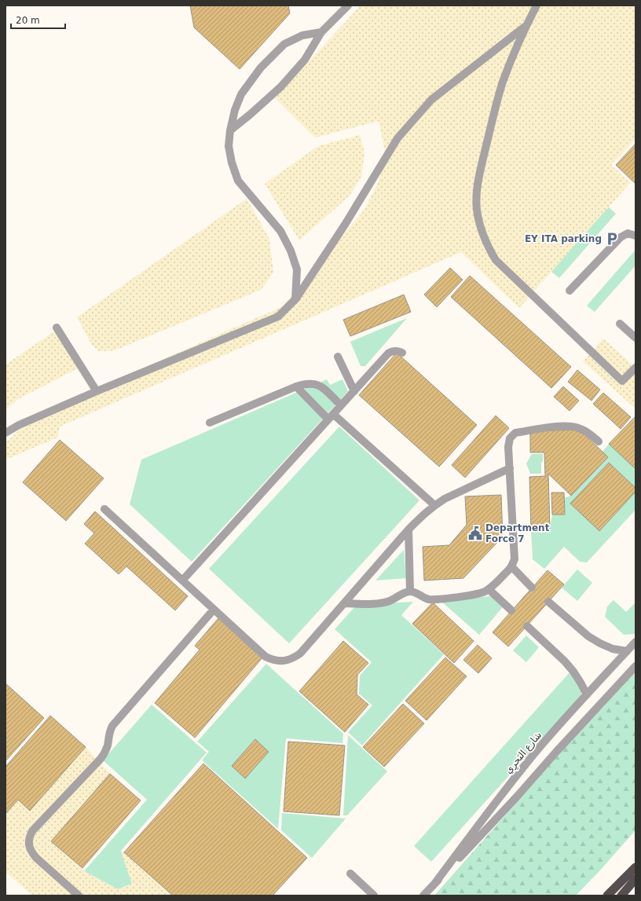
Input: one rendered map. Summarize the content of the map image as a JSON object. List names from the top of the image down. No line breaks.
{"streets":{"street":["شارع البَحرِي"]},"places":{"parking":["EY ITA parking"],"public building":["Department Force 7"]},"scale_bar":"20 m"}
